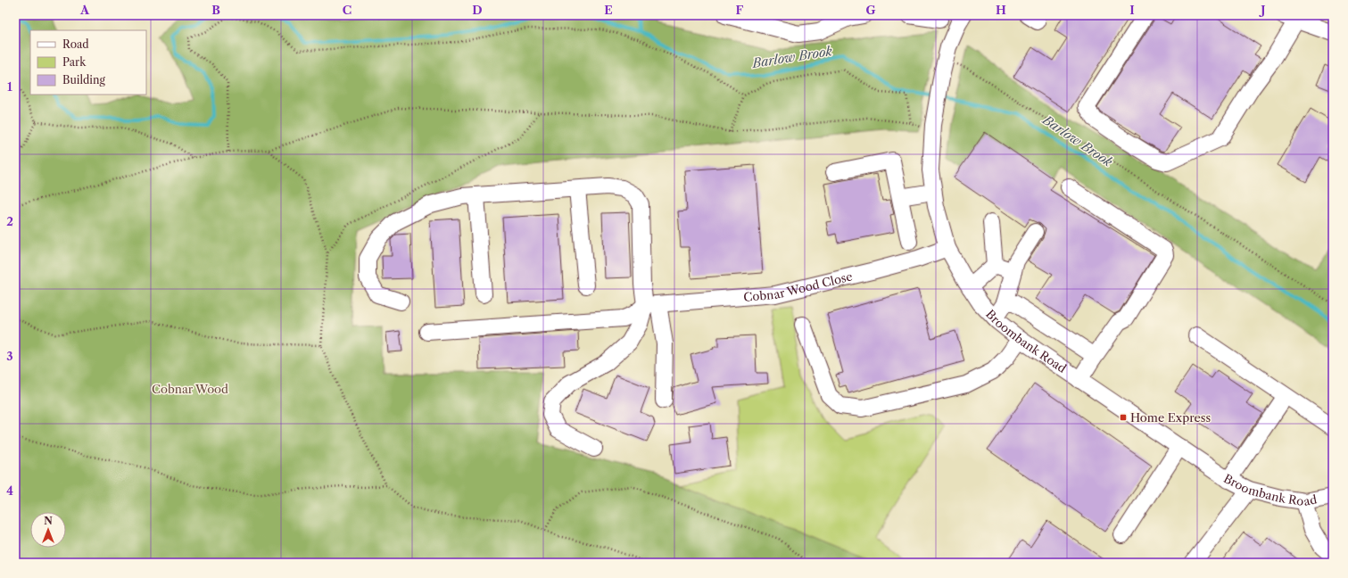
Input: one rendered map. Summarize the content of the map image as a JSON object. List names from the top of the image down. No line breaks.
{"streets":{"street":["Cobnar Wood Close","Broombank Road"]},"crossings":[["Cobnar Wood Close","Broombank Road"]],"water":["Barlow Brook"],"parks":["Cobnar Wood"],"places":{"transit":["Home Express"]},"legend":["Road","Park","Building"],"north":"top","grid":{"columns":["A","B","C","D","E","F","G","H","I","J"],"rows":["1","2","3","4"]}}
